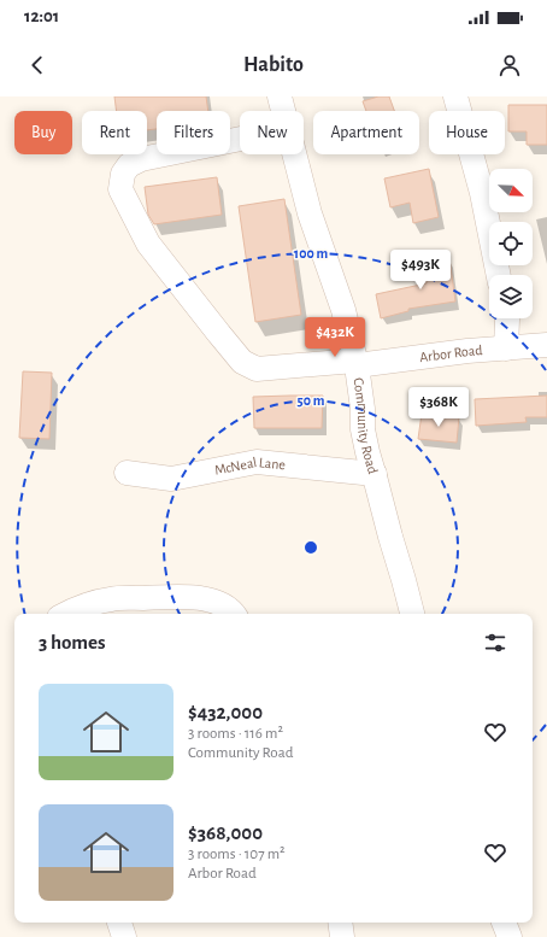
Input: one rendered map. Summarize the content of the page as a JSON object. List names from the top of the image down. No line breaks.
{"streets":{"street":["Arbor Road","Community Road","McNeal Lane"]},"crossings":[["Arbor Road","Community Road"],["Community Road","McNeal Lane"]],"north":"bottom right","page":{"status":"12:01","header":"Habito","chip":["Buy","Rent","Filters","New","Apartment","House"],"price":["$493K","$432K","$368K"],"heading":"3 homes","list":[{"name":"$432,000","note":"3 rooms · 116 m² · Community Road"},{"name":"$368,000","note":"3 rooms · 107 m² · Arbor Road"}]},"rings":["100 m","50 m"]}
